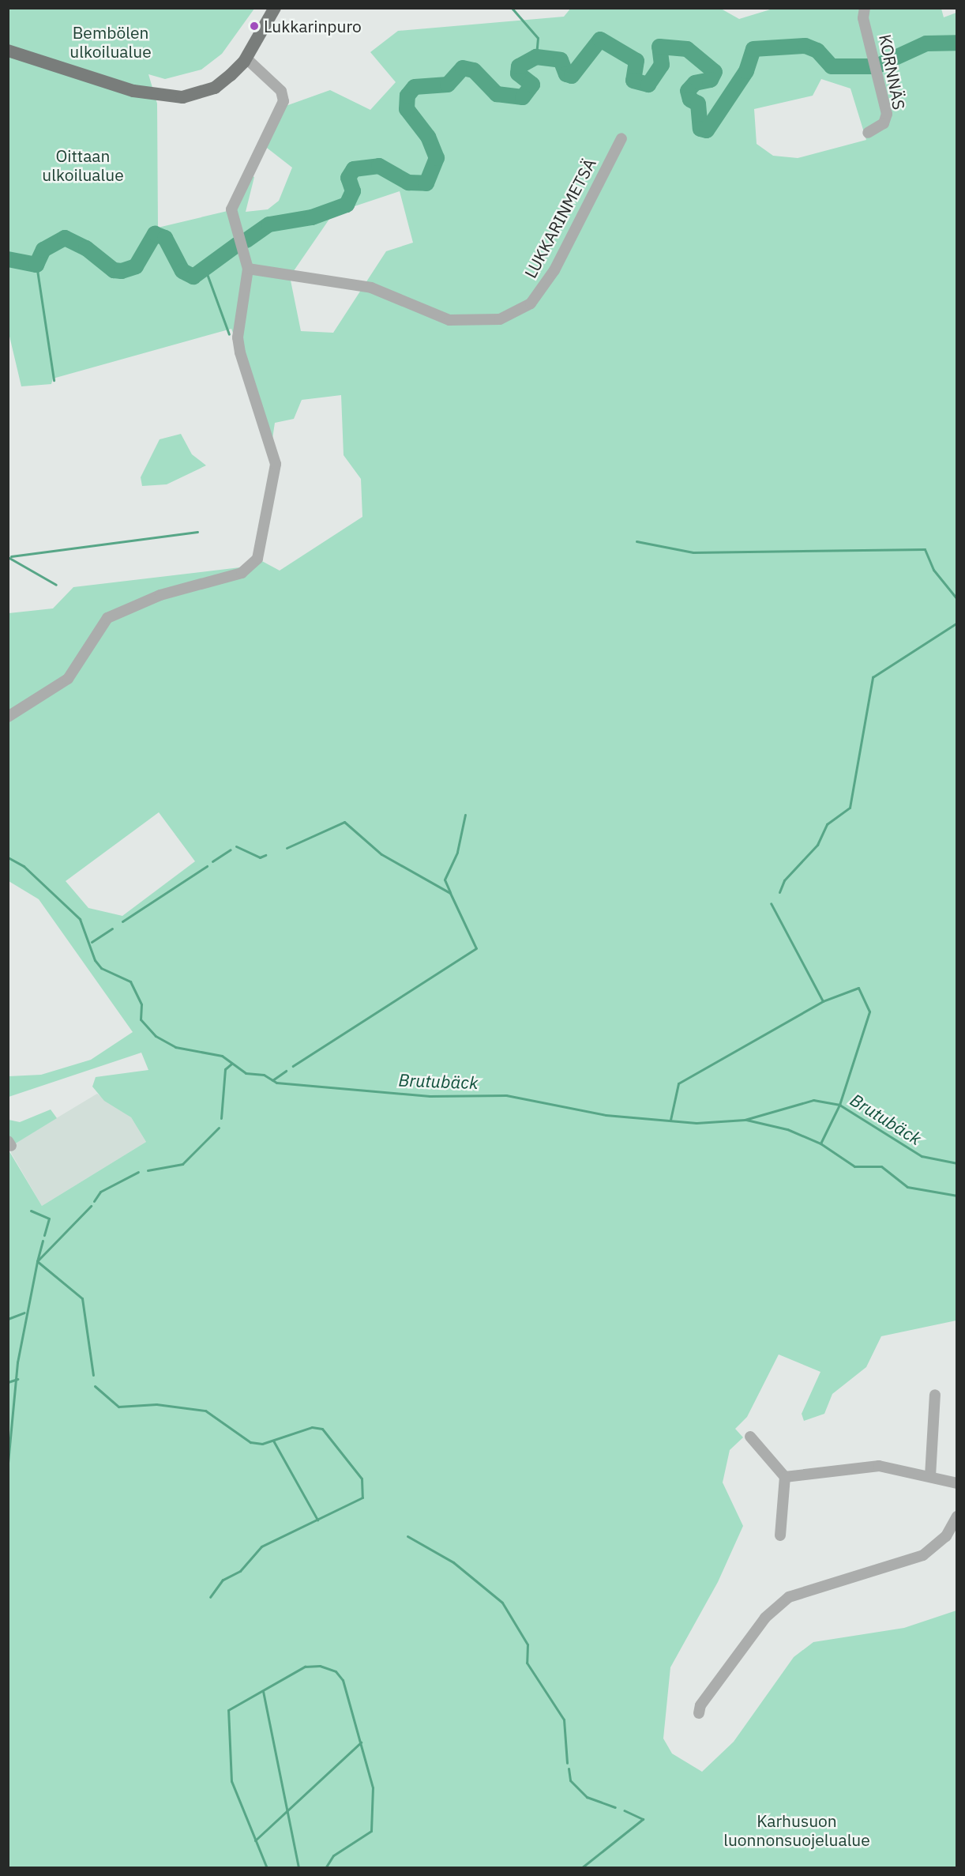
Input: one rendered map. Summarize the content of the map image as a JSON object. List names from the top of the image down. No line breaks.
{"streets":{"street":["KORNNÄS","LUKKARINMETSÄ"]},"water":["Brutubäck"],"parks":["Bembölen ulkoilualue","Oittaan ulkoilualue","Karhusuon luonnonsuojelualue"],"places":["Lukkarinpuro"]}
